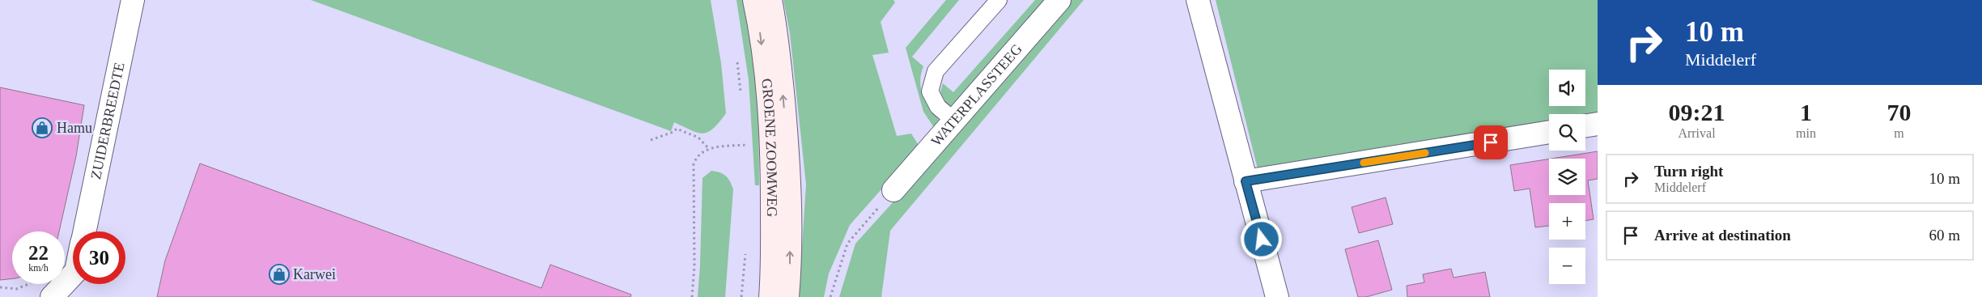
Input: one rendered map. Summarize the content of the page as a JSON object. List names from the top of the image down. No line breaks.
{"streets":{"main road":["GROENE ZOOMWEG"],"street":["WATERPLASSTEEG","ZUIDERBREEDTE"]},"places":{"shop":["Hamu","Karwei"]},"page":{"turn":["10 m","Middelerf"],"map_buttons":["+","−"],"eta":["09:21","Arrival","1","min","70","m"],"list":[{"name":"Turn right","note":"Middelerf","value":"10 m"},{"name":"Arrive at destination","value":"60 m"}],"speed":"22 km/h","limit":"30"}}
